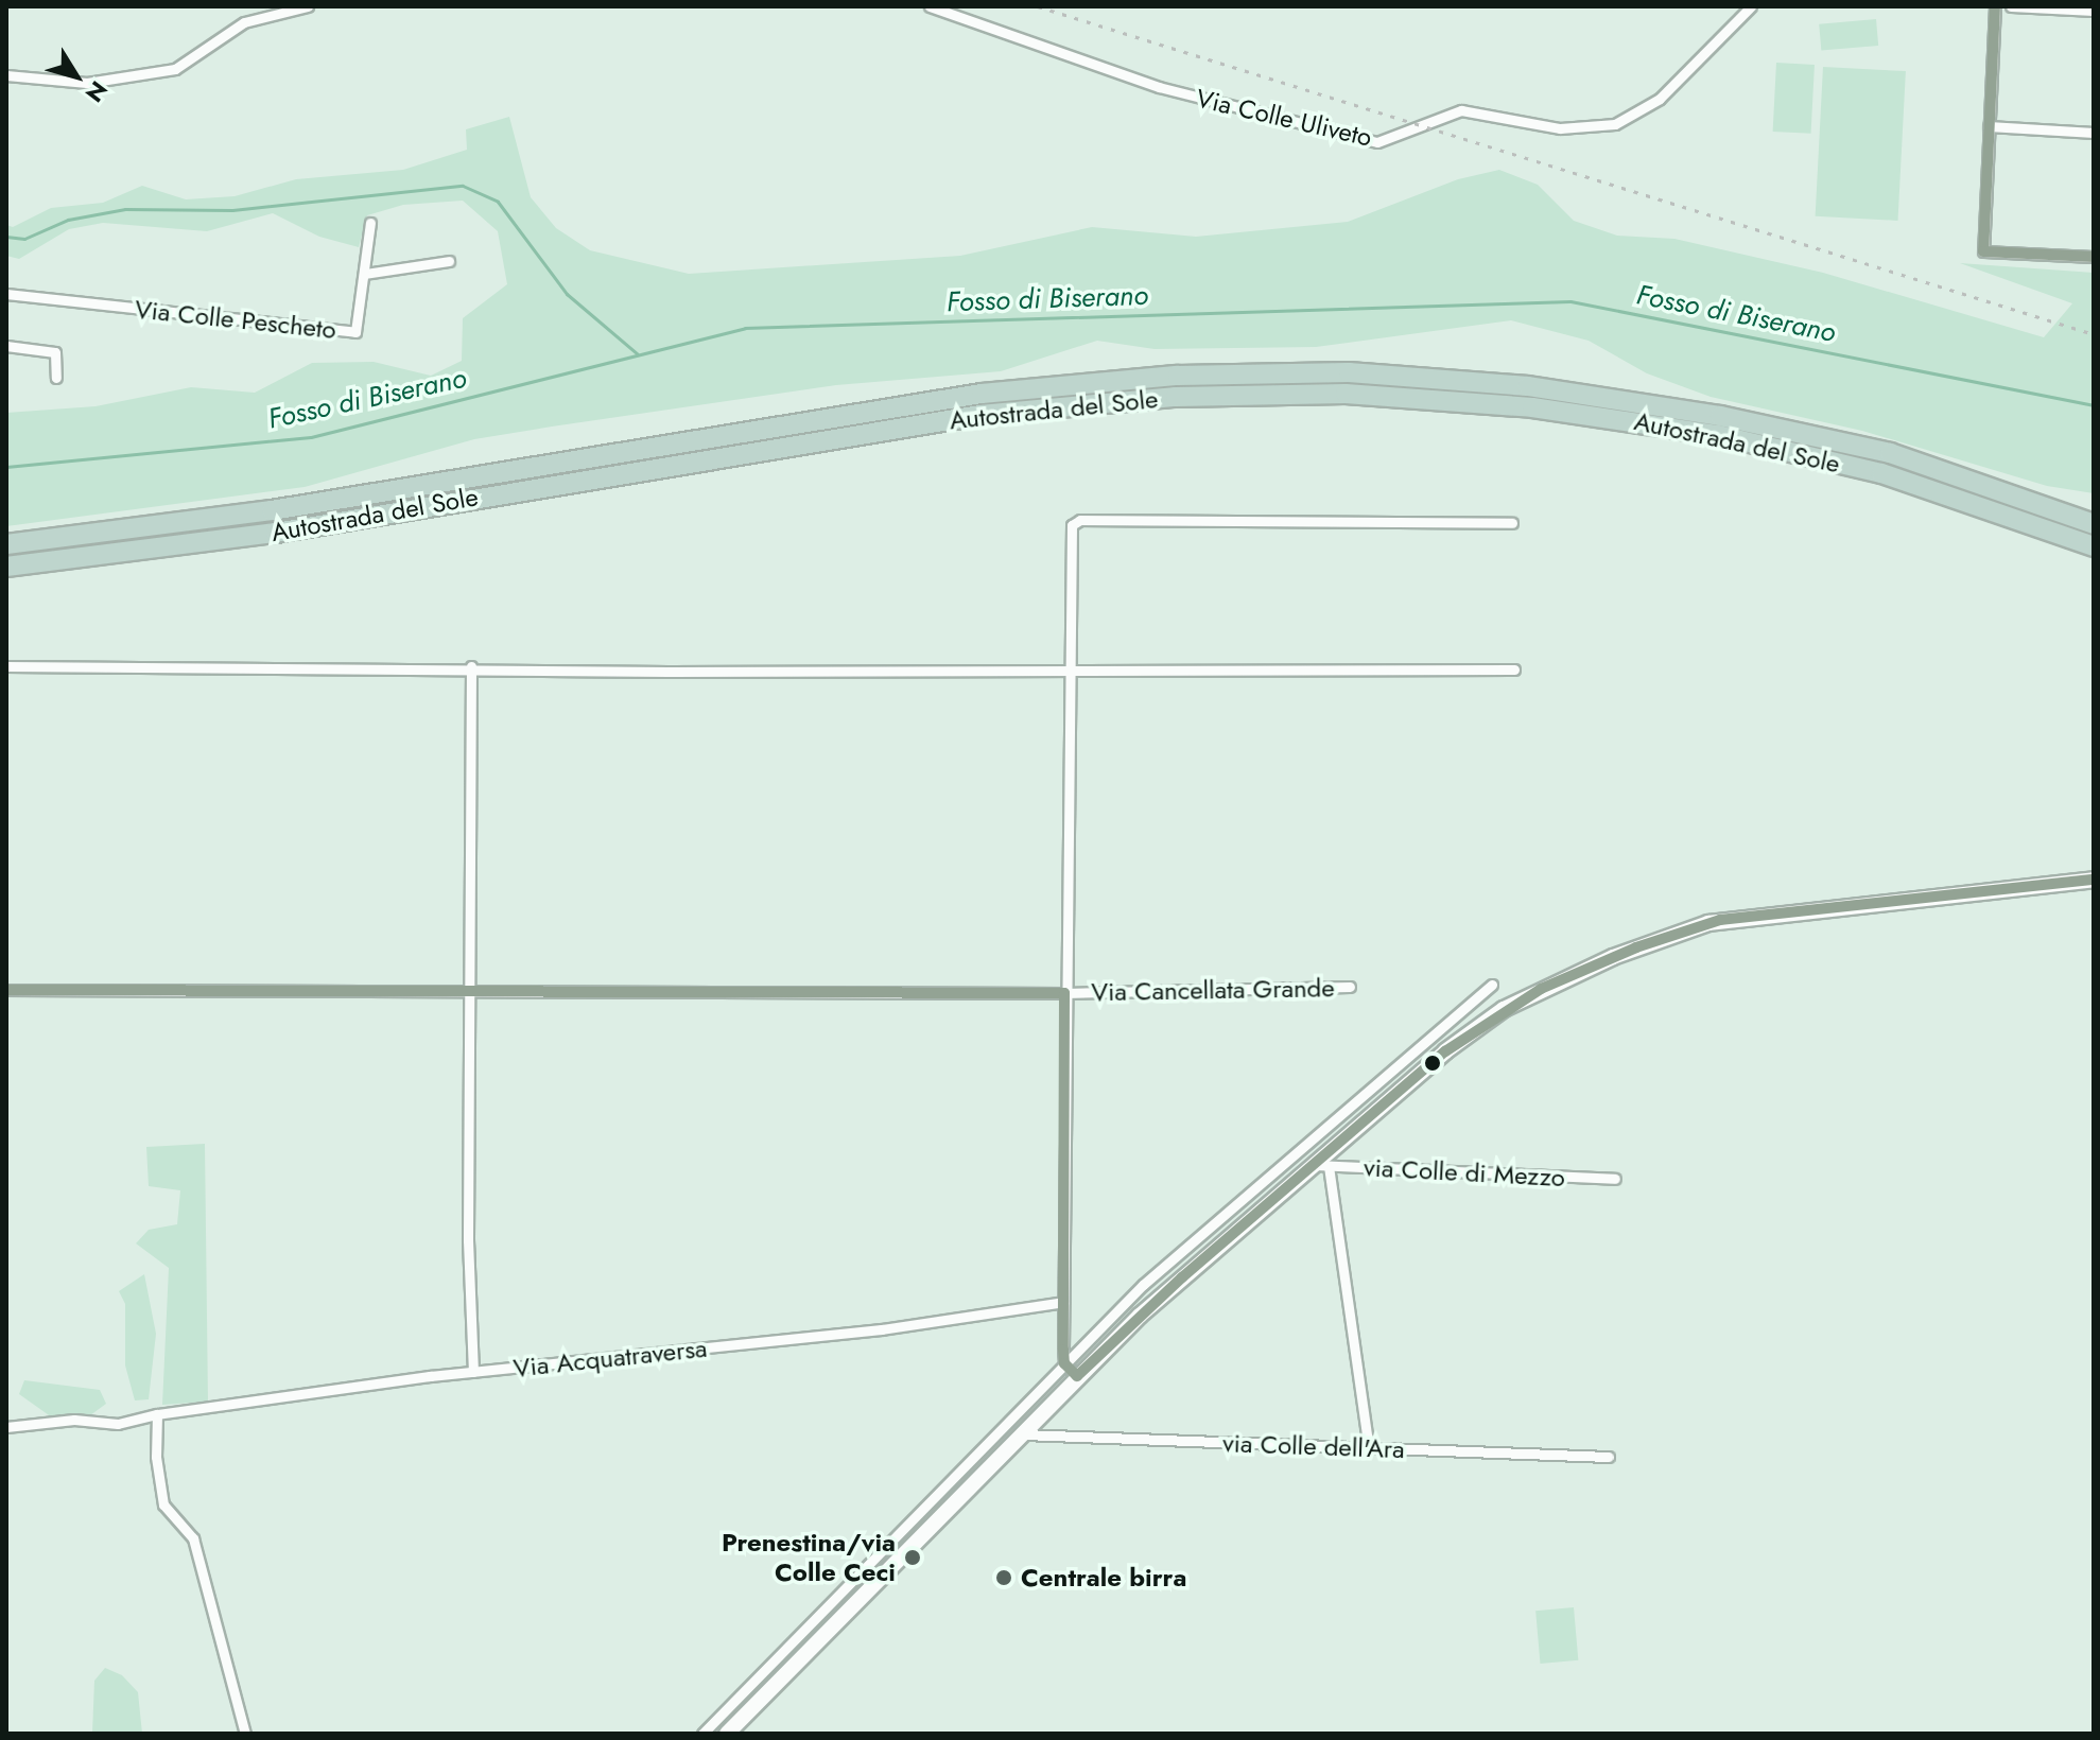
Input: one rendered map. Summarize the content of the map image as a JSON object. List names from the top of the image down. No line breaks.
{"streets":{"highway":["Autostrada del Sole"],"street":["Via Colle Uliveto","Via Colle Pescheto","Via Cancellata Grande","via Colle di Mezzo","Via Acquatraversa","via Colle dell'Ara"]},"water":["Fosso di Biserano"],"places":["Prenestina/via Colle Ceci","Centrale birra"],"north":"bottom right"}
